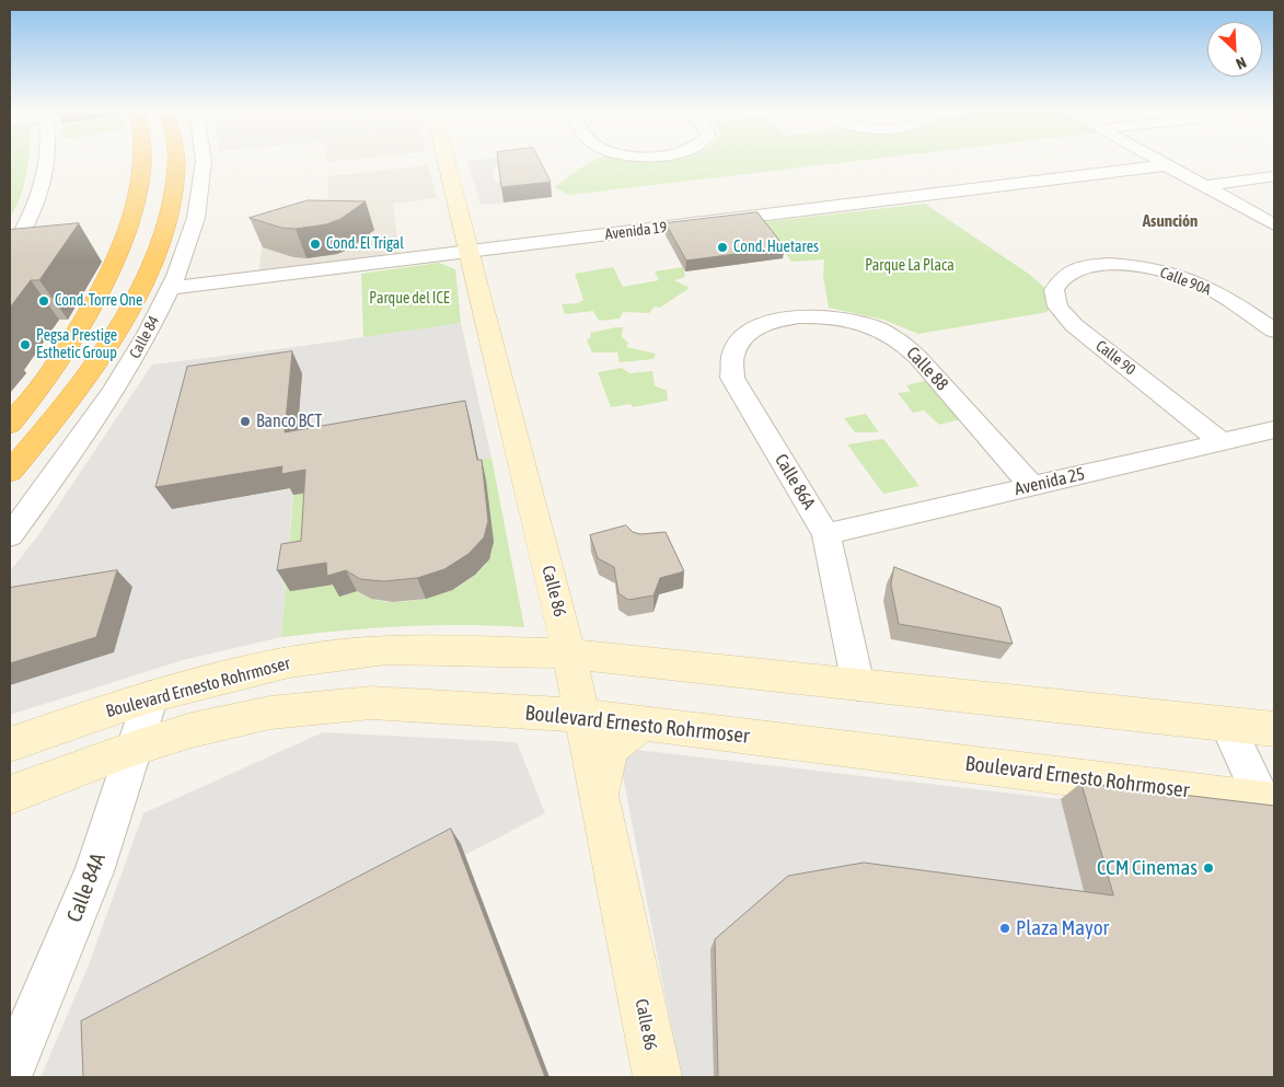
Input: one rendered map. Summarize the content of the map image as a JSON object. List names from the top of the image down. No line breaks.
{"streets":{"main road":["Calle 86","Boulevard Ernesto Rohrmoser"],"street":["Avenida 19","Calle 90A","Calle 84","Calle 90","Calle 88","Calle 86A","Avenida 25","Calle 84A"]},"crossings":[["Avenida 19","Calle 84"],["Avenida 19","Calle 86"],["Calle 90A","Calle 90"],["Calle 90","Avenida 25"],["Calle 88","Calle 86A"],["Calle 88","Avenida 25"],["Calle 86A","Avenida 25"],["Calle 86A","Boulevard Ernesto Rohrmoser"],["Calle 86","Boulevard Ernesto Rohrmoser"],["Boulevard Ernesto Rohrmoser","Calle 84A"]],"districts":["Asunción"],"parks":["Parque La Placa","Parque del ICE"],"places":["Cond. El Trigal","Cond. Huetares","Cond. Torre One","Pegsa Prestige Esthetic Group","Banco BCT","CCM Cinemas","Plaza Mayor"],"north":"bottom right"}
